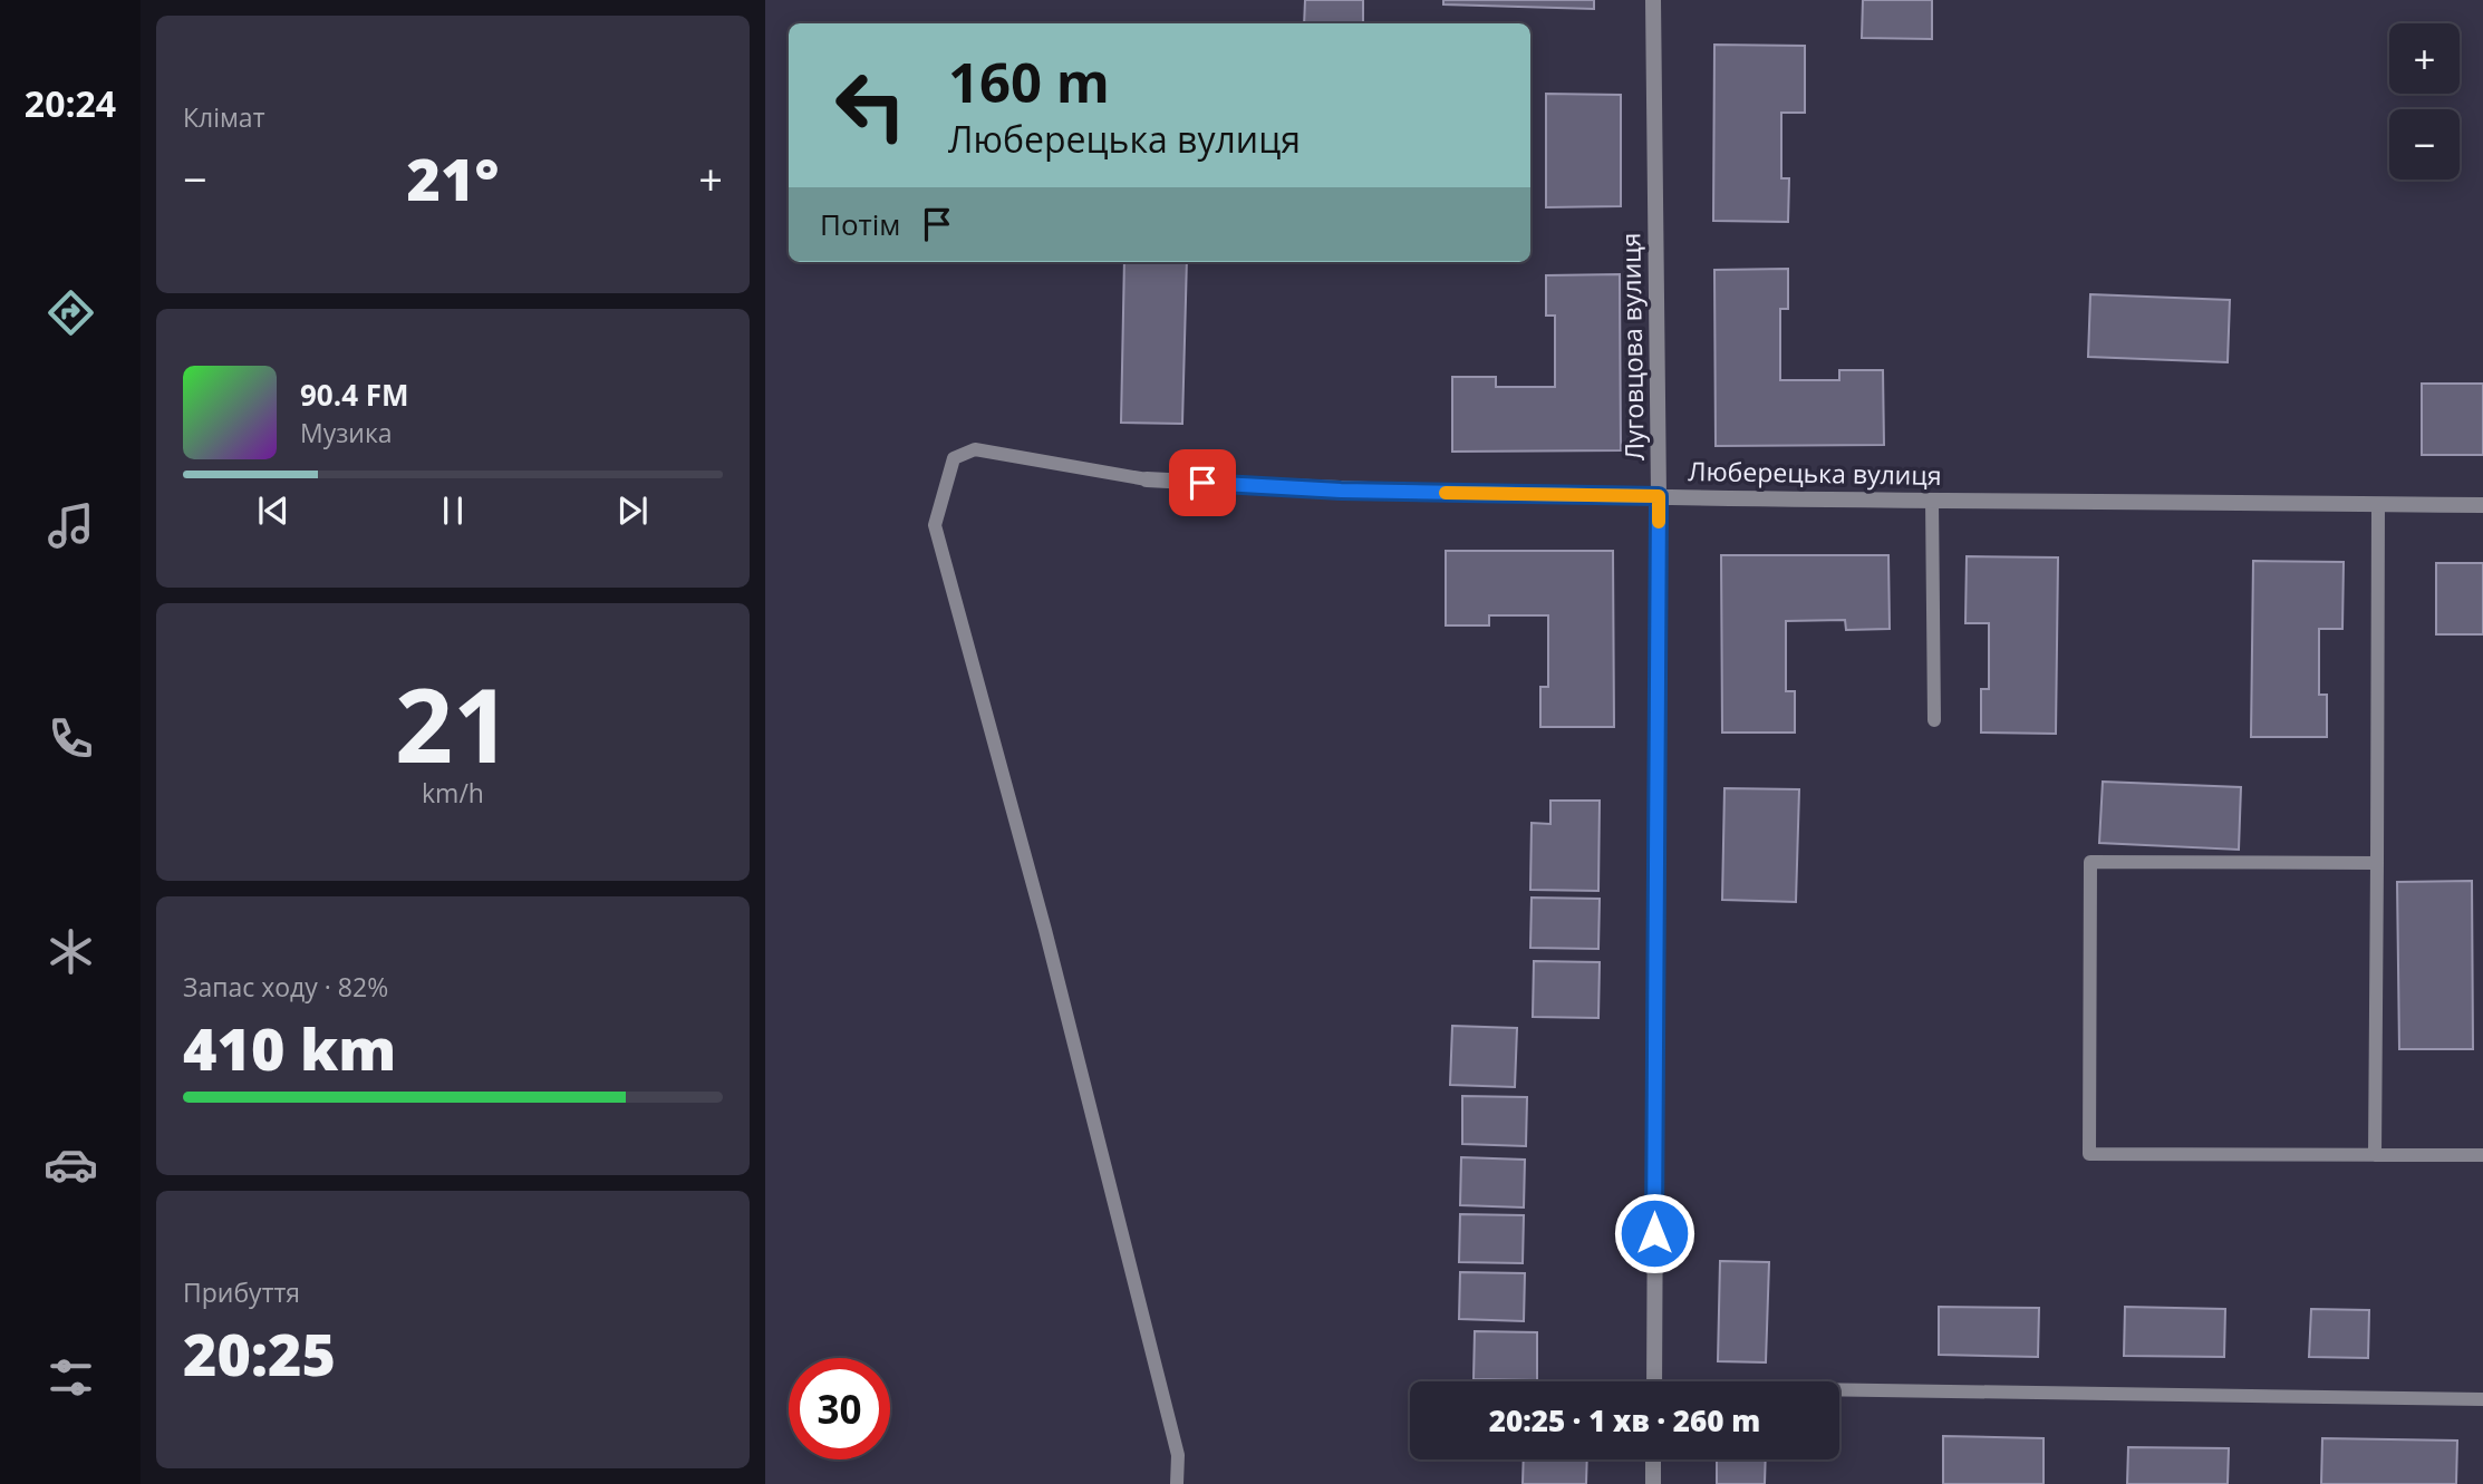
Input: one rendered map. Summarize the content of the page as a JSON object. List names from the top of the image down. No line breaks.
{"streets":{"street":["Луговцова вулиця","Люберецька вулиця"]},"crossings":[["Луговцова вулиця","Люберецька вулиця"]],"page":{"tabs":"20:24","tile":["Клімат",["21","km/h"],["Запас ходу · 82%","410 km"],["Прибуття","20:25"]],"map_buttons":["+","−"],"turn":["160 m","Люберецька вулиця"],"heat":["−","21°","+"],"then":"Потім","song":["90.4 FM","Музика"],"limit":"30","trip":"20:25 · 1 хв · 260 m"}}
